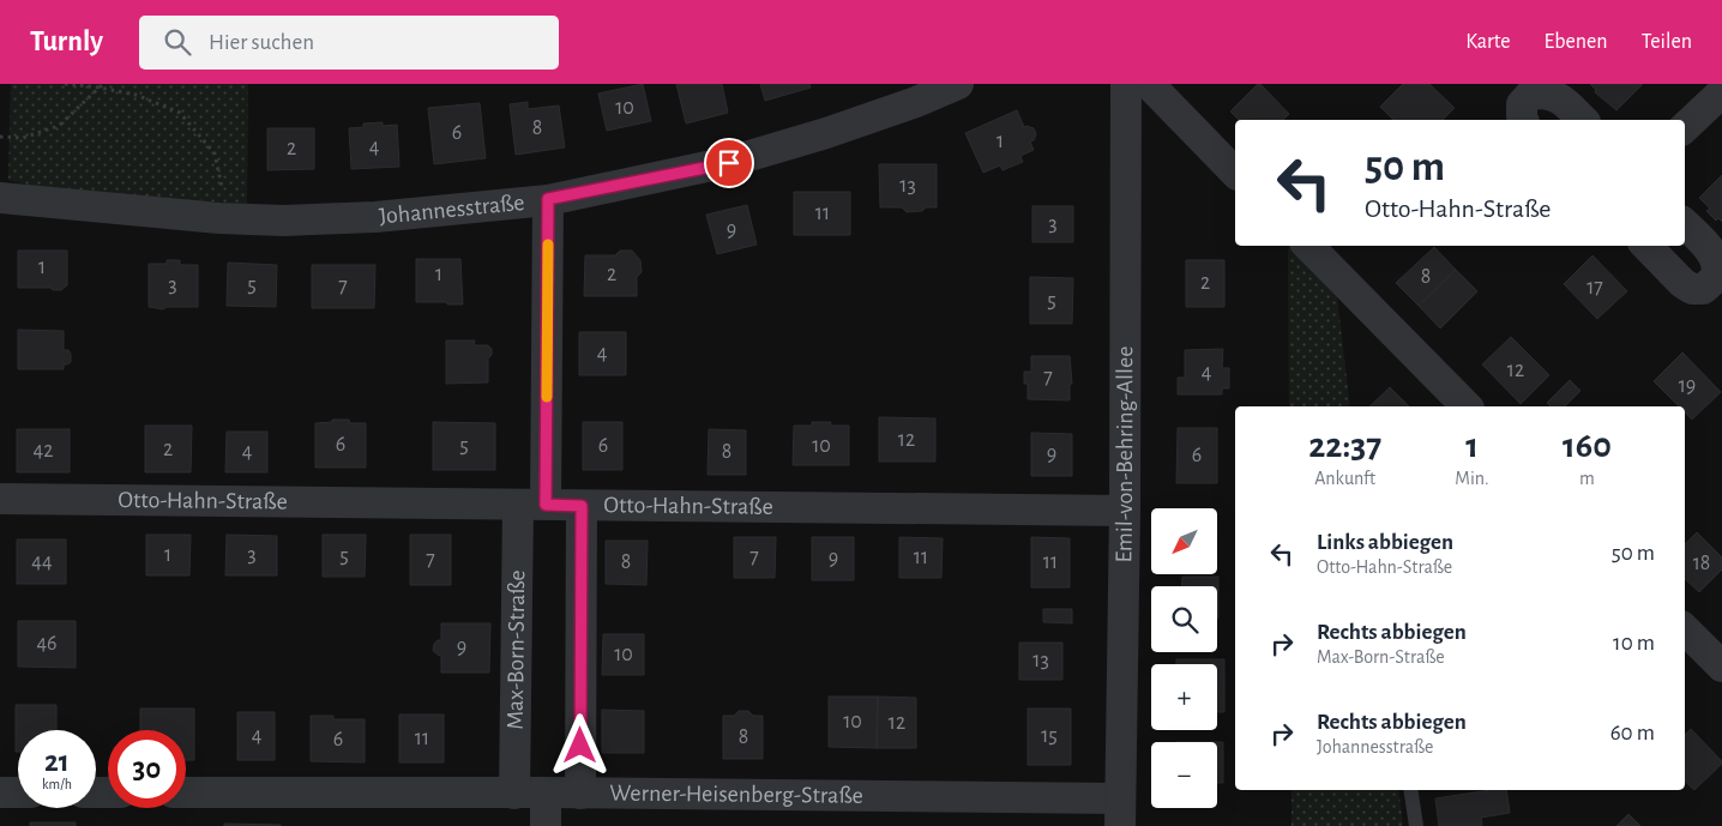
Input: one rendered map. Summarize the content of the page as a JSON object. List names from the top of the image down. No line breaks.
{"streets":{"street":["Johannesstraße","Emil-von-Behring-Allee","Otto-Hahn-Straße","Max-Born-Straße","Werner-Heisenberg-Straße"]},"crossings":[["Johannesstraße","Max-Born-Straße"],["Emil-von-Behring-Allee","Otto-Hahn-Straße"],["Emil-von-Behring-Allee","Werner-Heisenberg-Straße"],["Otto-Hahn-Straße","Max-Born-Straße"],["Max-Born-Straße","Werner-Heisenberg-Straße"]],"house_numbers":["10","8","6","1","4","2","13","11","3","9","1","1","2","8","2","3","5","7","17","5","4","12","4","7","19","12","6","5","6","10","2","42","4","8","9","6","1","3","5","7","11","9","7","44","8","11","18","46","9","10","13","10","12","4","15","8","11","6"],"north":"bottom left","page":{"header":"Turnly","search":"Hier suchen","nav":["Karte","Ebenen","Teilen"],"turn":["50 m","Otto-Hahn-Straße"],"eta":["22:37","Ankunft","1","Min.","160","m"],"map_buttons":["+","−"],"list":[{"name":"Links abbiegen","note":"Otto-Hahn-Straße","value":"50 m"},{"name":"Rechts abbiegen","note":"Max-Born-Straße","value":"10 m"},{"name":"Rechts abbiegen","note":"Johannesstraße","value":"60 m"}],"speed":"21 km/h","limit":"30"}}
